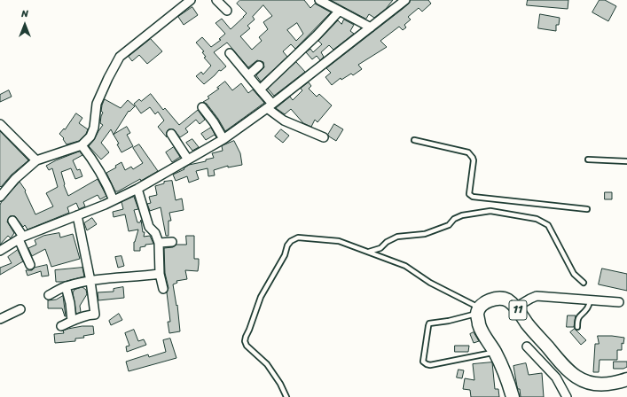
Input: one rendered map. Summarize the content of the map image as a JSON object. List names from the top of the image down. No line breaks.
{"streets":{"highway":["11"]},"north":"top"}
